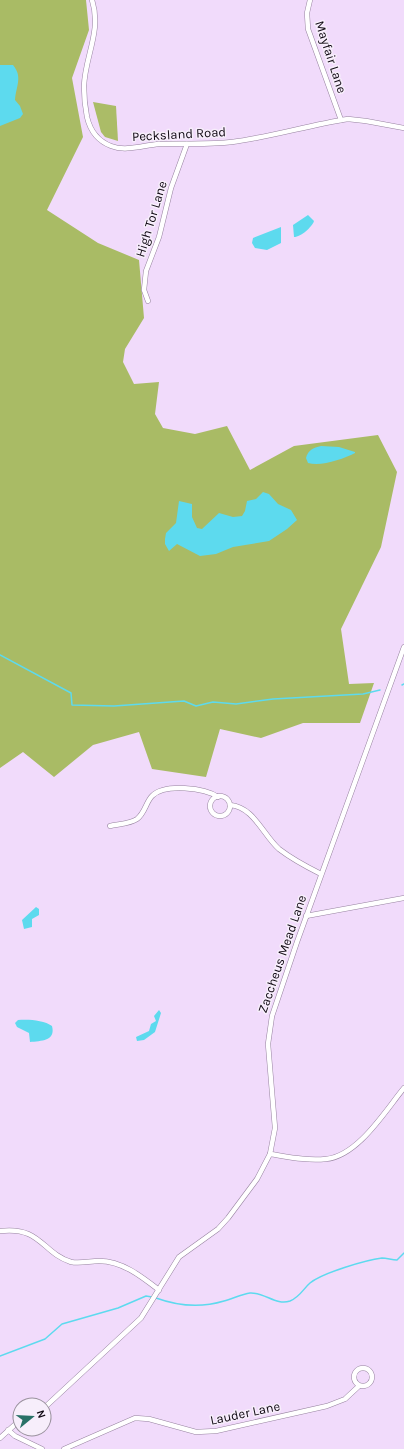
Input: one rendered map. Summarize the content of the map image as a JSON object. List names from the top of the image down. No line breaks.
{"streets":{"street":["Mayfair Lane","Pecksland Road","High Tor Lane","Zaccheus Mead Lane","Lauder Lane"]},"crossings":[["Mayfair Lane","Pecksland Road"],["Pecksland Road","High Tor Lane"]],"north":"right"}
